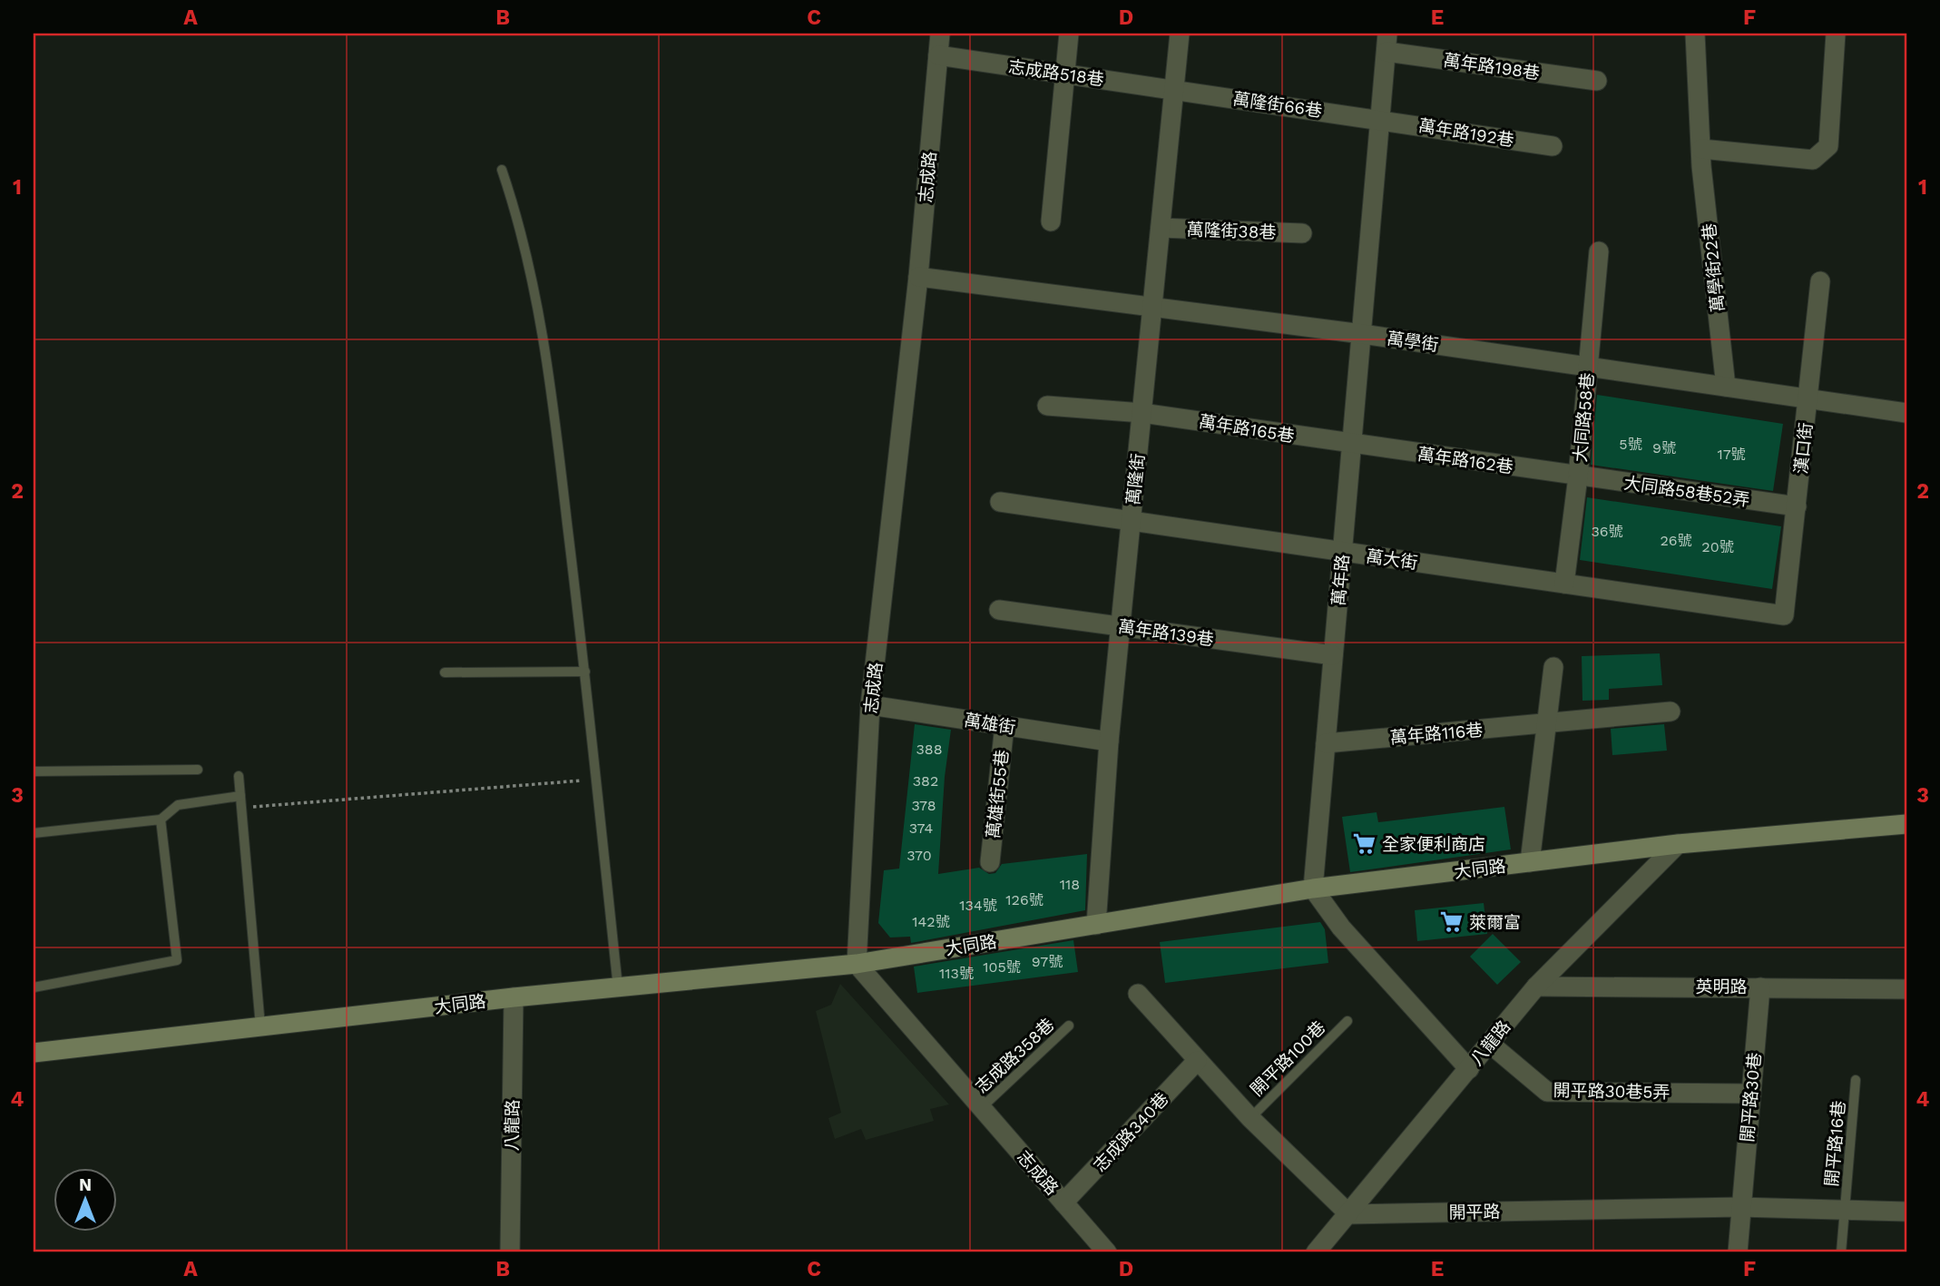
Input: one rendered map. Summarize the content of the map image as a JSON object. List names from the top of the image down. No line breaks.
{"streets":{"main road":["大同路"],"street":["萬年路198巷","志成路518巷","萬隆街66巷","萬年路192巷","志成路","萬隆街38巷","萬學街22巷","萬學街","大同路58巷","萬年路165巷","漢口街","萬年路162巷","萬隆街","大同路58巷52弄","萬大街","萬年路","萬年路139巷","萬雄街","萬年路116巷","萬雄街55巷","英明路","八龍路","開平路30巷5弄","開平路30巷","志成路340巷","開平路"],"lane":["志成路358巷","開平路100巷","開平路16巷"]},"crossings":[["萬年路198巷","萬年路"],["志成路518巷","萬隆街66巷"],["志成路518巷","志成路"],["志成路518巷","萬隆街"],["萬隆街66巷","萬年路192巷"],["萬隆街66巷","萬隆街"],["萬隆街66巷","萬年路"],["萬年路192巷","萬年路"],["志成路","萬學街"],["志成路","萬雄街"],["志成路","大同路"],["志成路","志成路358巷"],["志成路","志成路340巷"],["萬隆街38巷","萬隆街"],["萬學街22巷","萬學街"],["萬學街","大同路58巷"],["萬學街","漢口街"],["萬學街","萬隆街"],["萬學街","萬年路"],["大同路58巷","萬年路162巷"],["大同路58巷","大同路58巷52弄"],["大同路58巷","萬大街"],["萬年路165巷","萬年路162巷"],["萬年路165巷","萬隆街"],["萬年路165巷","萬年路"],["漢口街","大同路58巷52弄"],["漢口街","萬大街"],["萬年路162巷","大同路58巷52弄"],["萬年路162巷","萬年路"],["萬隆街","萬大街"],["萬隆街","萬年路139巷"],["萬隆街","萬雄街"],["萬隆街","大同路"],["萬大街","萬年路"],["萬年路","萬年路139巷"],["萬年路","萬年路116巷"],["萬年路","大同路"],["萬雄街","萬雄街55巷"],["大同路","八龍路"],["英明路","八龍路"],["英明路","開平路30巷"],["八龍路","開平路30巷5弄"],["八龍路","開平路"],["開平路30巷5弄","開平路30巷"],["開平路30巷","開平路"],["開平路16巷","開平路"]],"places":{"supermarket":["全家便利商店","萊爾富"]},"house_numbers":["5號","9號","17號","36號","26號","20號","388","382","378","374","370","118","126號","134號","142號","97號","105號","113號"],"north":"top","grid":{"columns":["A","B","C","D","E","F"],"rows":["1","2","3","4"]}}
